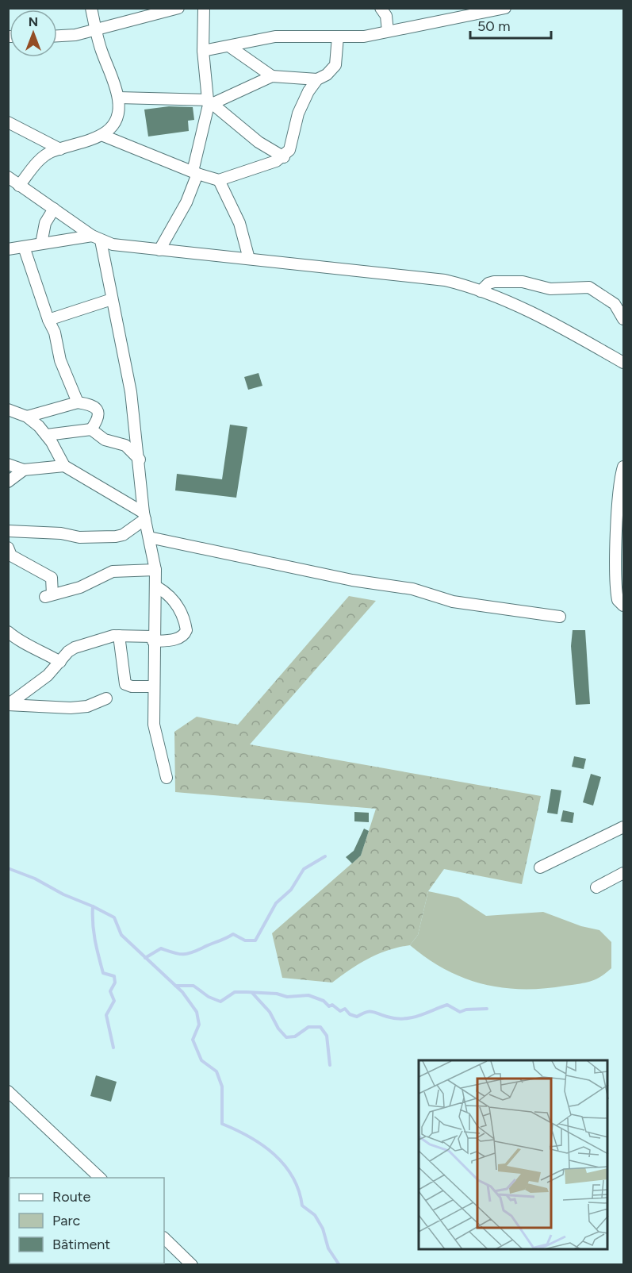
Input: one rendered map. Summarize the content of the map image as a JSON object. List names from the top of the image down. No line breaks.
{"legend":["Route","Parc","Bâtiment"],"scale_bar":"50 m","north":"top"}
